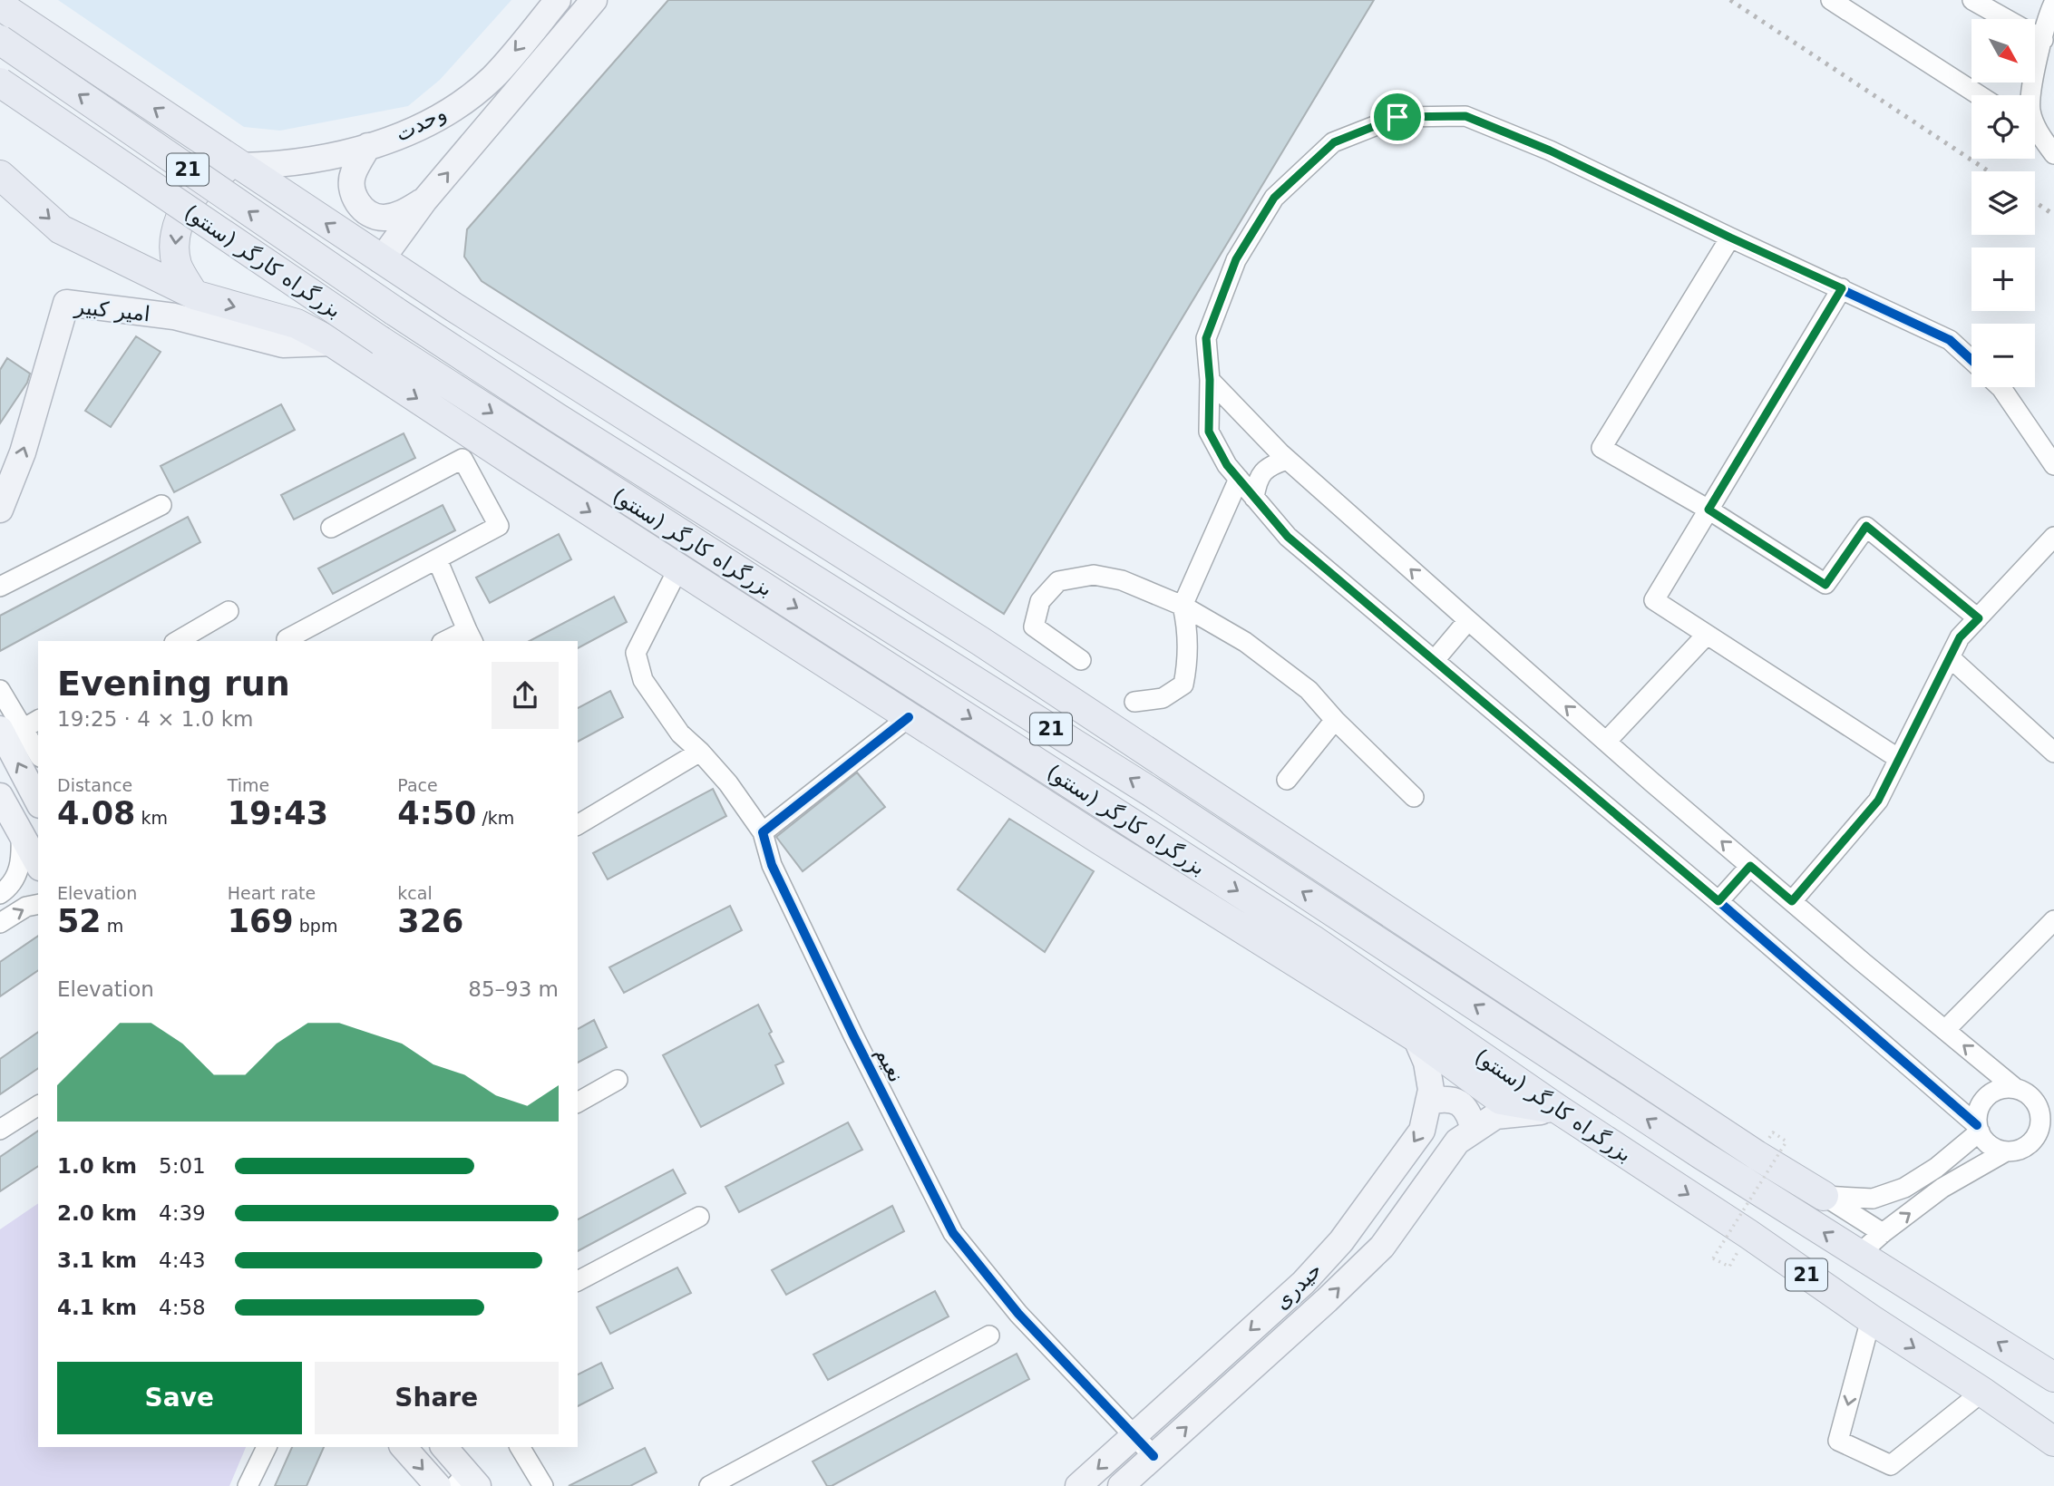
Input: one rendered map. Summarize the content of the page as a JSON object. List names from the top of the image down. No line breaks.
{"streets":{"highway":["21","بزرگراه کارگر (سنتو)"],"main road":["وحدت","امیر کبیر","حیدری"],"street":["نعیم"]},"crossings":[["بزرگراه کارگر (سنتو)","حیدری"],["نعیم","حیدری"]],"north":"bottom right","page":{"map_buttons":["+","−"],"heading":["Evening run","19:25 · 4 × 1.0 km"],"stats":[["Distance","4.08 km"],["Time","19:43"],["Pace","4:50 /km"],["Elevation","52 m"],["Heart rate","169 bpm"],["kcal","326"]],"chart":["Elevation","85–93 m"],"list":[{"name":"1.0 km","note":"5:01"},{"name":"2.0 km","note":"4:39"},{"name":"3.1 km","note":"4:43"},{"name":"4.1 km","note":"4:58"}],"buttons":["Save","Share"]}}
